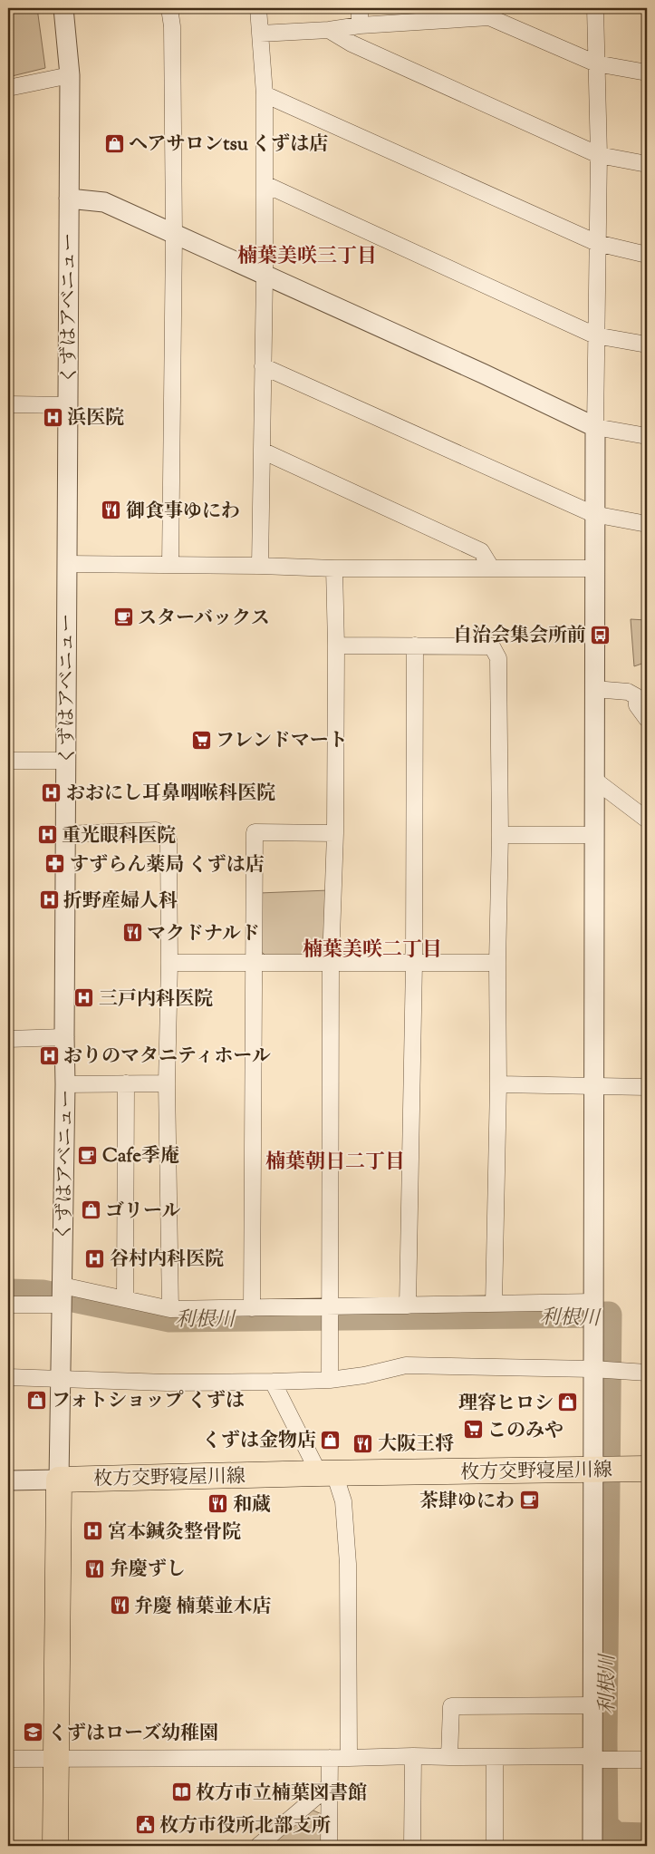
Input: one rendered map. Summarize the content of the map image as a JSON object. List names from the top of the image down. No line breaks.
{"streets":{"main road":["枚方交野寝屋川線"],"street":["くずはアベニュー"]},"crossings":[["くずはアベニュー","枚方交野寝屋川線"]],"districts":["楠葉美咲三丁目","楠葉美咲二丁目","楠葉朝日二丁目"],"water":["利根川"],"places":{"shop":["ヘアサロンtsu くずは店","ゴリール","フォトショップ くずは","理容ヒロシ","くずは金物店"],"hospital":["浜医院","おおにし耳鼻咽喉科医院","重光眼科医院","折野産婦人科","三戸内科医院","おりのマタニティホール","谷村内科医院","宮本鍼灸整骨院"],"restaurant":["御食事ゆにわ","マクドナルド","大阪王将","和蔵","弁慶ずし","弁慶 楠葉並木店"],"cafe":["スターバックス","Cafe季庵","茶肆ゆにわ"],"bus stop":["自治会集会所前"],"supermarket":["フレンドマート","このみや"],"pharmacy":["すずらん薬局 くずは店"],"school or university":["くずはローズ幼稚園"],"library":["枚方市立楠葉図書館"],"public building":["枚方市役所北部支所"]}}
